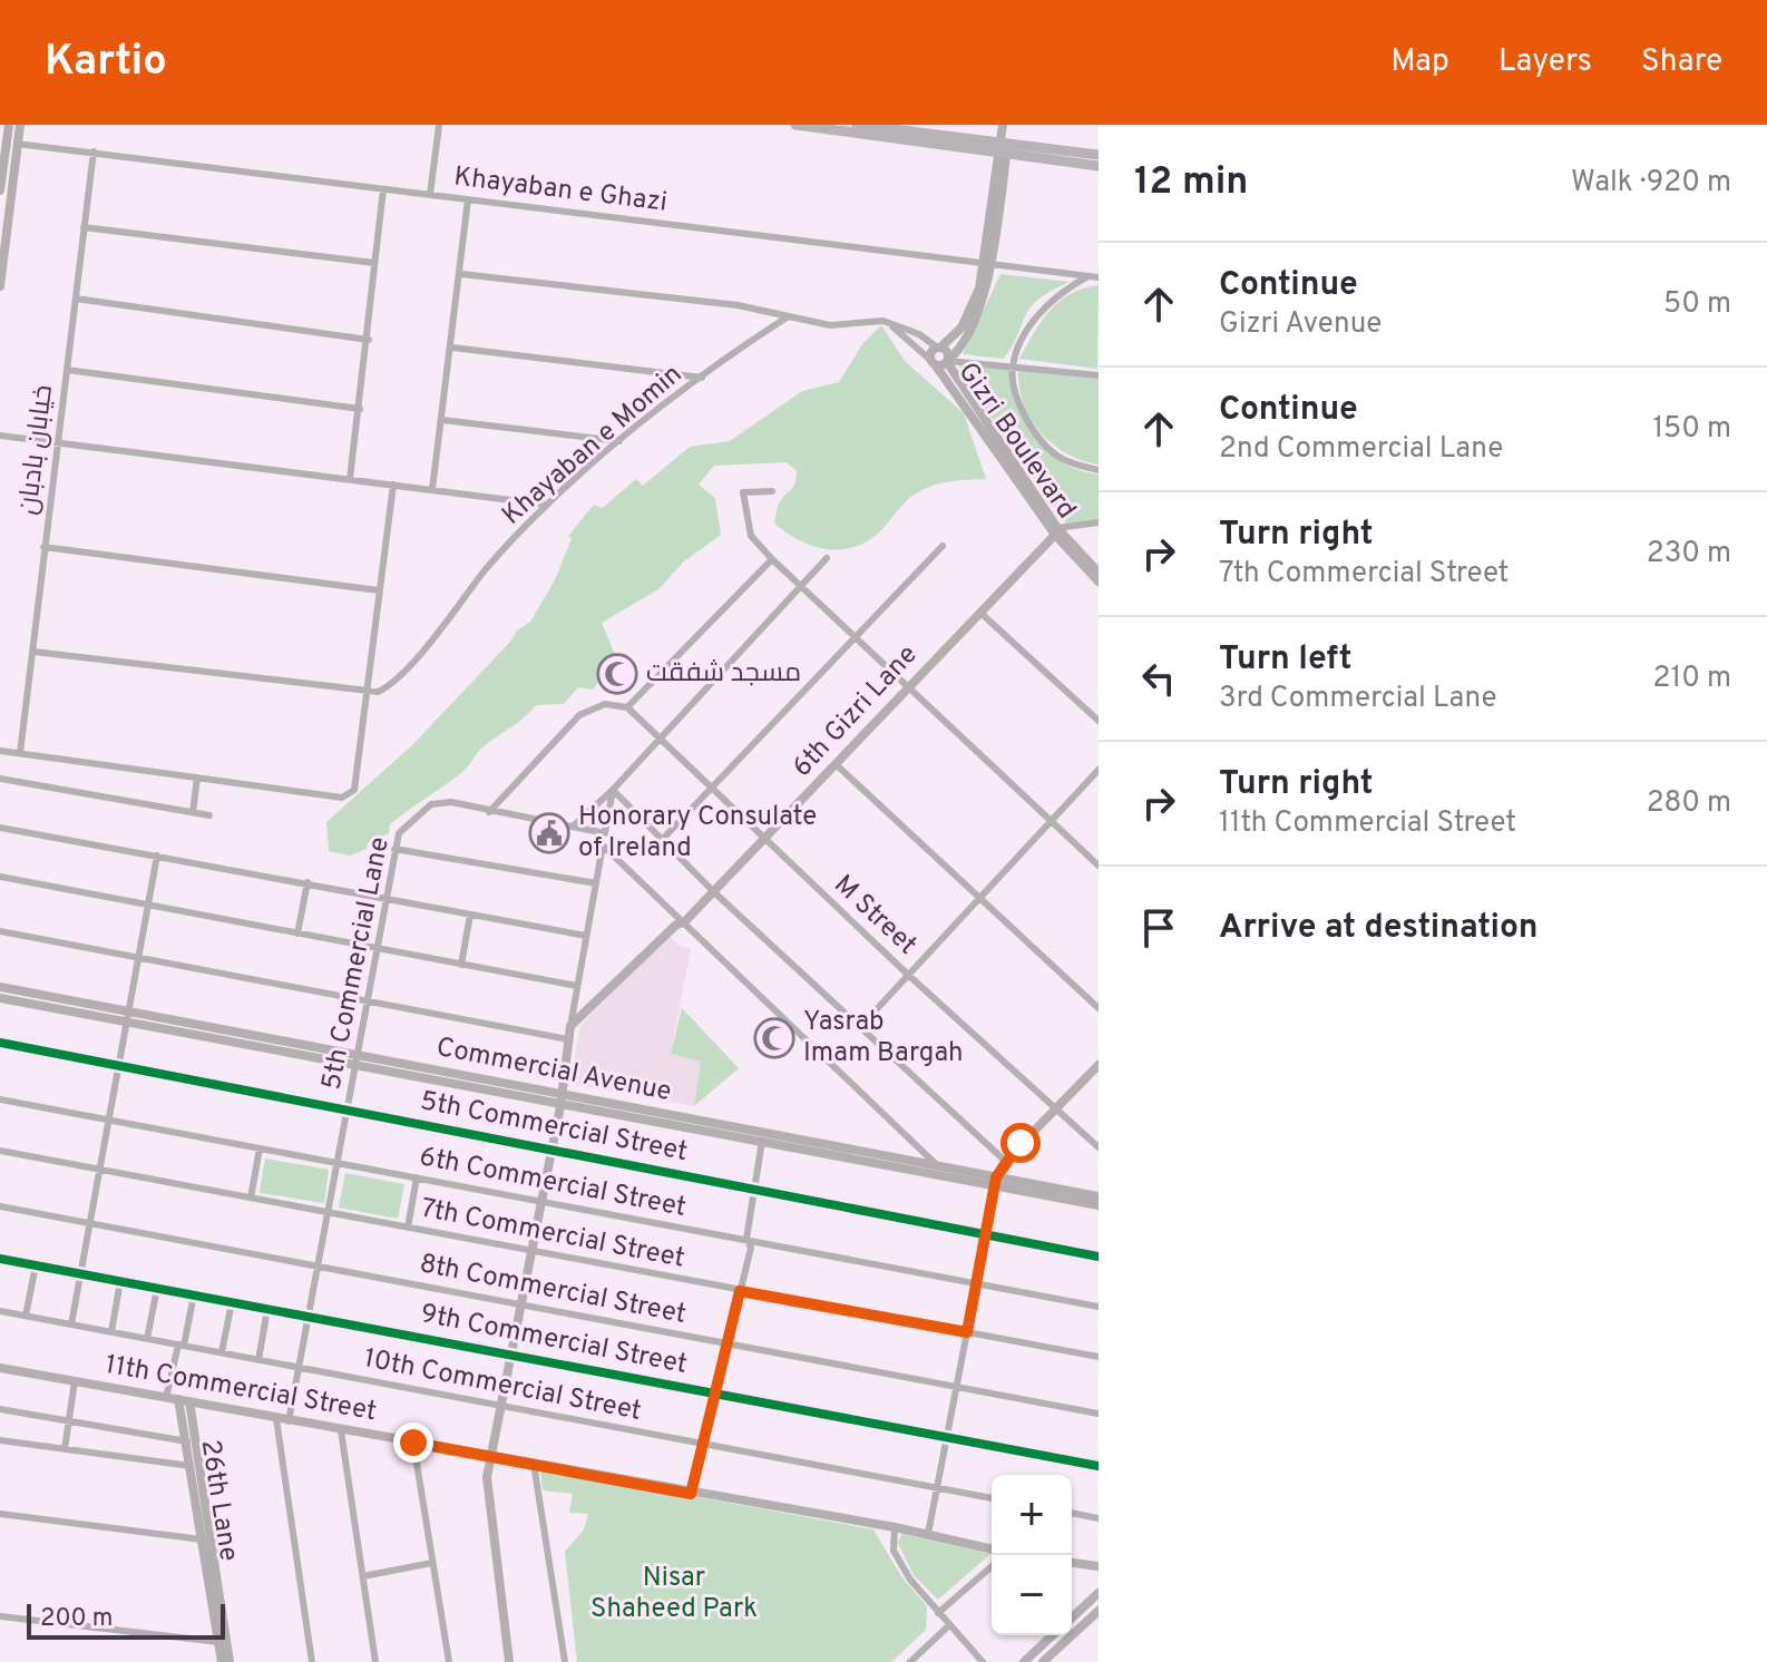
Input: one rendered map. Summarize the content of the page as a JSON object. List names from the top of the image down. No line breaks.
{"streets":{"main road":["Gizri Boulevard","6th Gizri Lane","Commercial Avenue","11th Commercial Street","26th Lane"],"street":["Khayaban e Ghazi","Khayaban e Momin","خیابان بادبان","M Street","5th Commercial Lane","5th Commercial Street","6th Commercial Street","7th Commercial Street","8th Commercial Street","9th Commercial Street","10th Commercial Street"]},"crossings":[["Khayaban e Ghazi","خیابان بادبان"],["Gizri Boulevard","6th Gizri Lane"],["6th Gizri Lane","M Street"],["5th Commercial Lane","Commercial Avenue"],["5th Commercial Lane","5th Commercial Street"],["5th Commercial Lane","6th Commercial Street"],["5th Commercial Lane","7th Commercial Street"],["5th Commercial Lane","8th Commercial Street"],["5th Commercial Lane","9th Commercial Street"],["5th Commercial Lane","10th Commercial Street"],["5th Commercial Lane","11th Commercial Street"],["11th Commercial Street","26th Lane"]],"parks":["Nisar Shaheed Park"],"places":{"mosque":["مسجد شفقت","Yasrab Imam Bargah"],"public building":["Honorary Consulate of Ireland"]},"scale_bar":"200 m","page":{"header":"Kartio","nav":["Map","Layers","Share"],"heading":["12 min","Walk · 920 m"],"list":[["Continue","Gizri Avenue","50 m"],["Continue","2nd Commercial Lane","150 m"],["Turn right","7th Commercial Street","230 m"],["Turn left","3rd Commercial Lane","210 m"],["Turn right","11th Commercial Street","280 m"],"Arrive at destination"],"map_buttons":["+","−"],"scale":"200 m"}}
